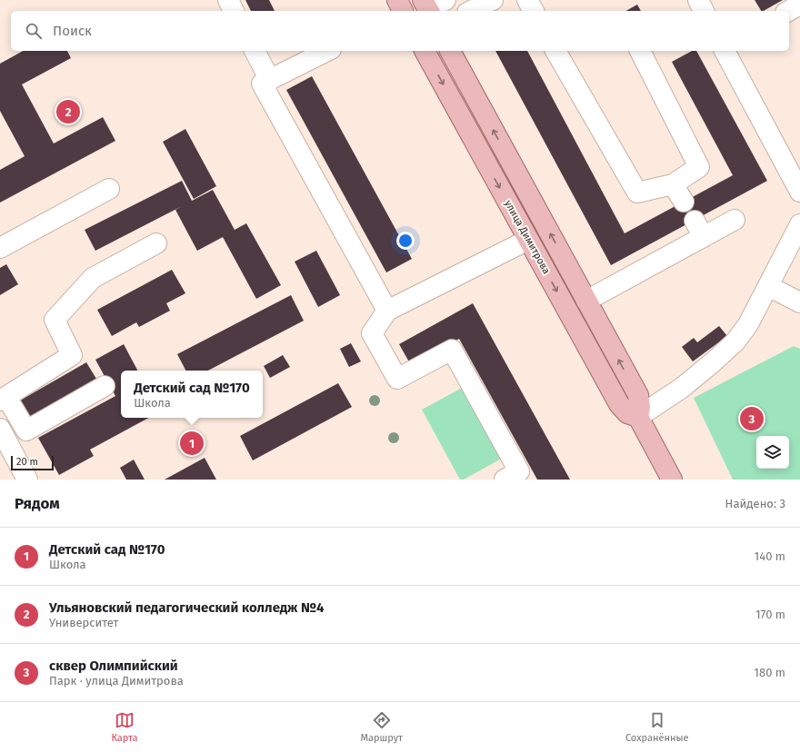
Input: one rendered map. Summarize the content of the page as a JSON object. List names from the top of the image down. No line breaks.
{"streets":{"main road":["улица Димитрова"]},"scale_bar":"20 m","page":{"search":"Поиск","pins":["2","3","1"],"popup":["Детский сад №170","Школа"],"scale":"20 m","heading":["Рядом","Найдено: 3"],"list":[{"mark":"1","name":"Детский сад №170","note":"Школа","value":"140 m"},{"mark":"2","name":"Ульяновский педагогический колледж №4","note":"Университет","value":"170 m"},{"mark":"3","name":"сквер Олимпийский","note":"Парк · улица Димитрова","value":"180 m"}],"nav":["Карта","Маршрут","Сохранённые"]}}
